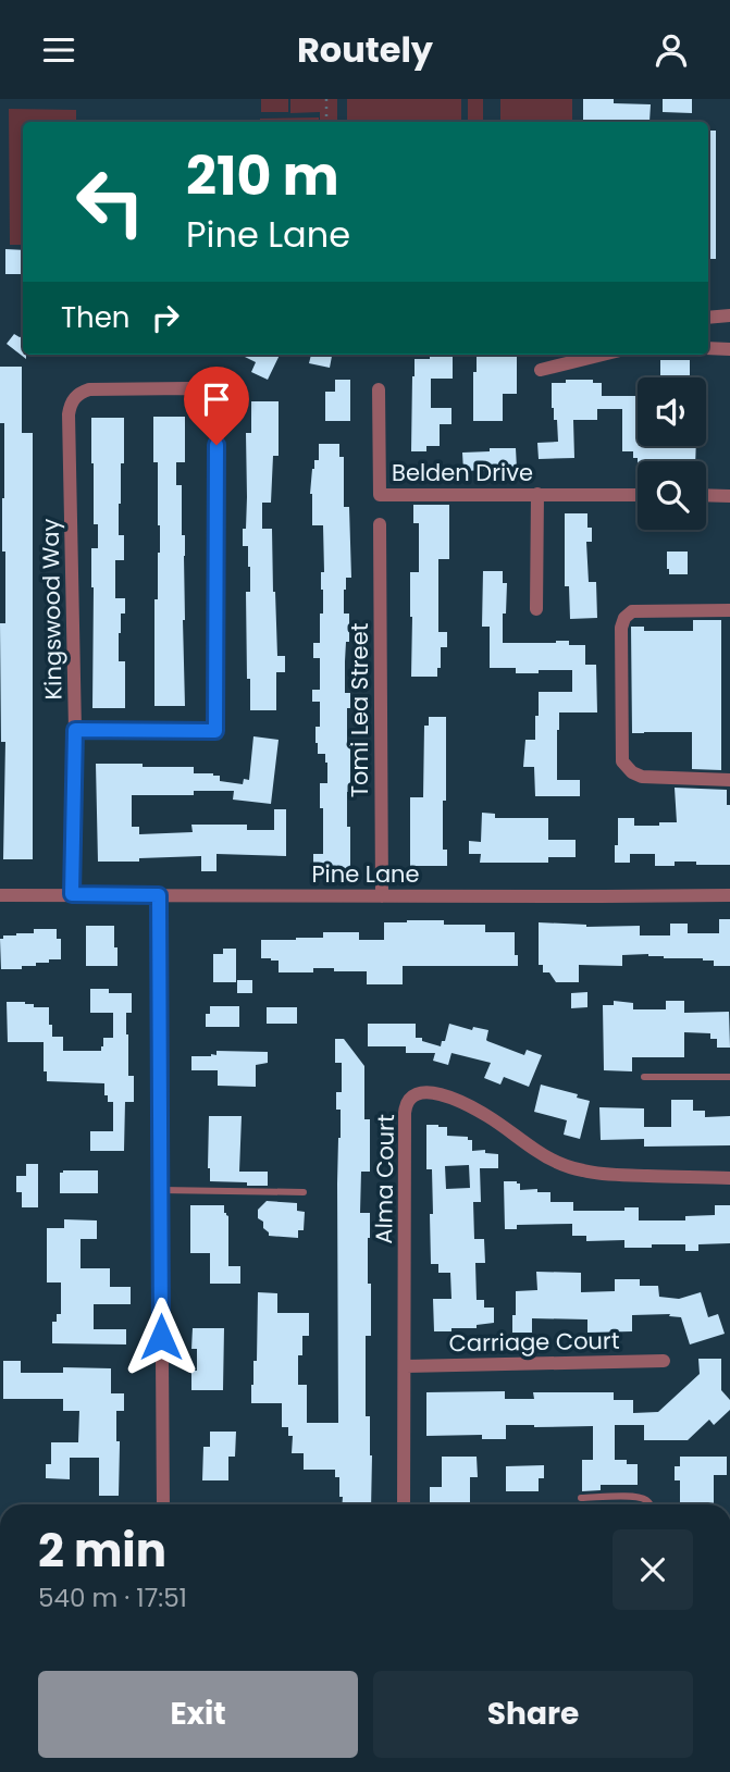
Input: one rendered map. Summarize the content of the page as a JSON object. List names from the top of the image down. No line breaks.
{"streets":{"street":["Belden Drive","Kingswood Way","Tomi Lea Street","Pine Lane","Alma Court","Carriage Court"]},"crossings":[["Kingswood Way","Pine Lane"],["Tomi Lea Street","Pine Lane"],["Alma Court","Carriage Court"]],"page":{"header":"Routely","turn":["210 m","Pine Lane"],"then":"Then","heading":["2 min","540 m · 17:51"],"buttons":["Exit","Share"]}}
